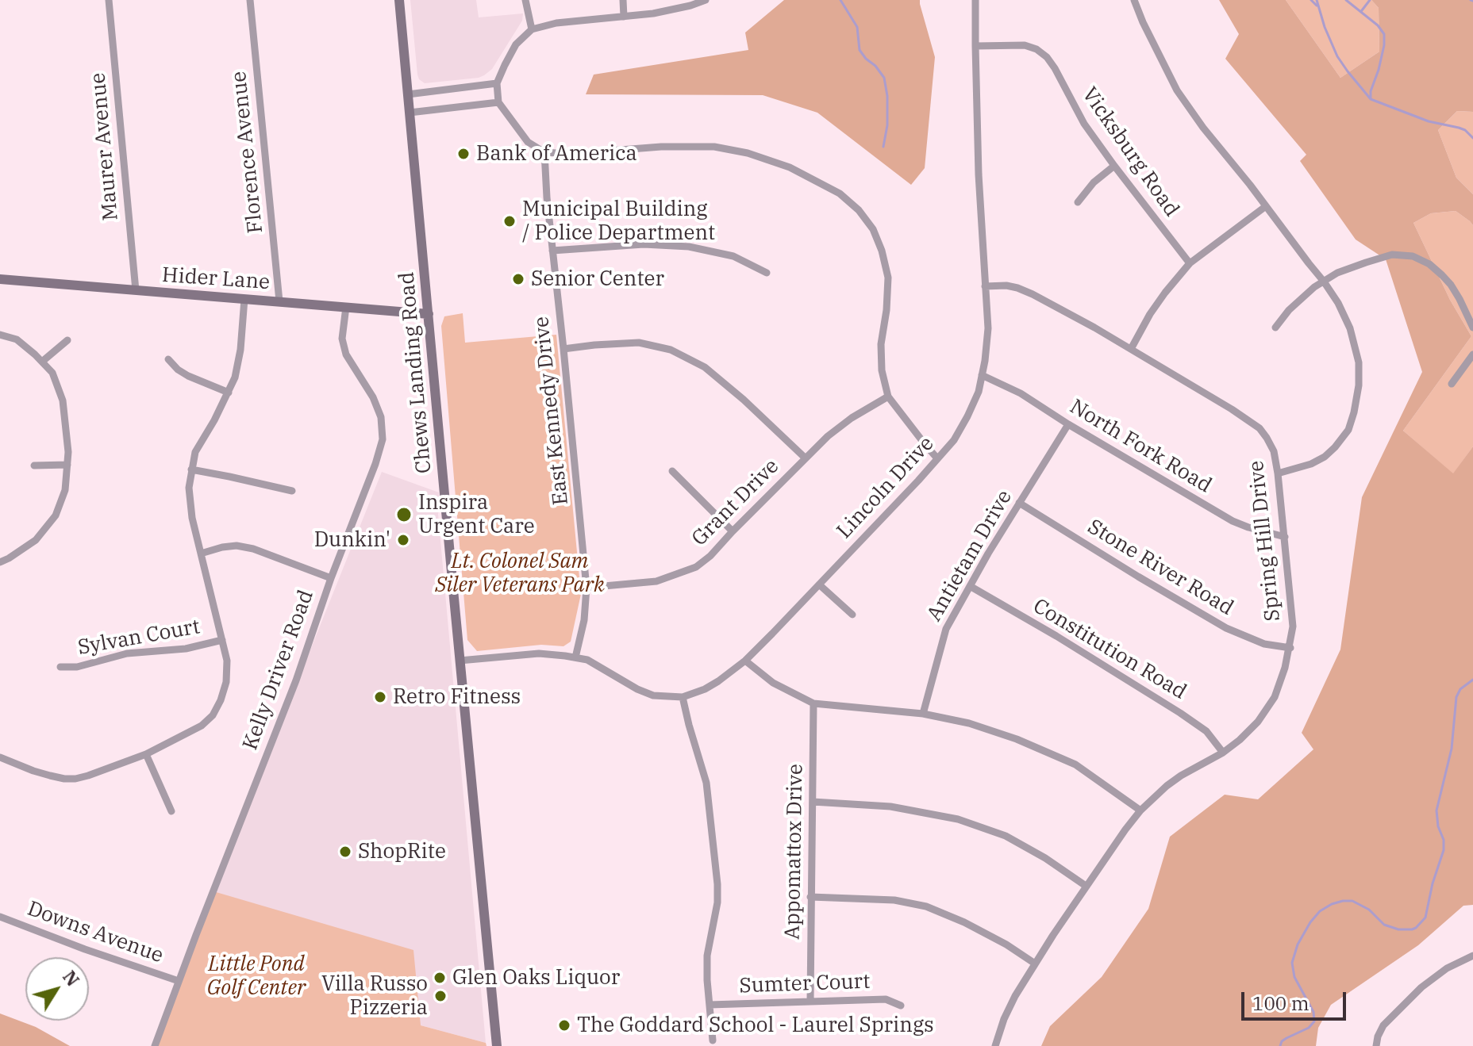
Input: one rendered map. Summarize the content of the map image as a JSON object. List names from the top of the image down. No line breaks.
{"streets":{"main road":["Hider Lane","Chews Landing Road"],"street":["Maurer Avenue","Florence Avenue","Vicksburg Road","East Kennedy Drive","North Fork Road","Lincoln Drive","Grant Drive","Spring Hill Drive","Antietam Drive","Stone River Road","Sylvan Court","Constitution Road","Kelly Driver Road","Appomattox Drive","Downs Avenue","Sumter Court"]},"crossings":[["Maurer Avenue","Hider Lane"],["Florence Avenue","Hider Lane"],["Vicksburg Road","Lincoln Drive"],["Hider Lane","Chews Landing Road"],["Hider Lane","Kelly Driver Road"],["Chews Landing Road","Lincoln Drive"],["East Kennedy Drive","Lincoln Drive"],["East Kennedy Drive","Grant Drive"],["North Fork Road","Lincoln Drive"],["North Fork Road","Spring Hill Drive"],["North Fork Road","Antietam Drive"],["Lincoln Drive","Spring Hill Drive"],["Spring Hill Drive","Stone River Road"],["Spring Hill Drive","Constitution Road"],["Antietam Drive","Stone River Road"],["Antietam Drive","Constitution Road"],["Kelly Driver Road","Downs Avenue"],["Appomattox Drive","Sumter Court"]],"parks":["Lt. Colonel Sam Siler Veterans Park","Little Pond Golf Center"],"places":["Bank of America","Municipal Building / Police Department","Senior Center","Inspira Urgent Care","Dunkin'","Retro Fitness","ShopRite","Glen Oaks Liquor","Villa Russo Pizzeria","The Goddard School - Laurel Springs"],"scale_bar":"100 m","north":"top right"}
